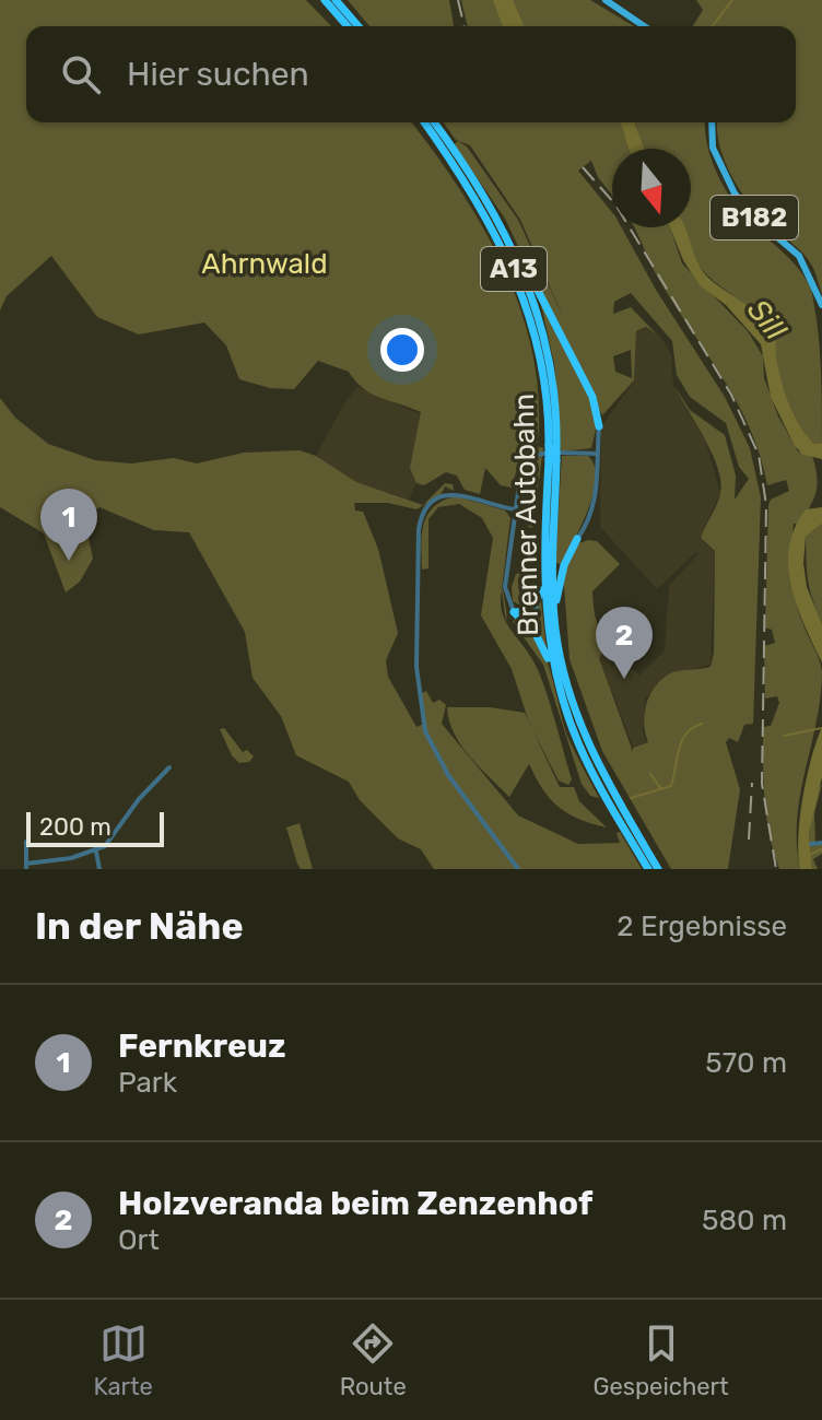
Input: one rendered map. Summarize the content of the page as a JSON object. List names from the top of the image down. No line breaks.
{"streets":{"highway":["A13","Brenner Autobahn"],"main road":["B182"]},"water":["Sill"],"parks":["Ahrnwald"],"scale_bar":"200 m","north":"bottom","page":{"search":"Hier suchen","pins":["1","2"],"scale":"200 m","heading":["In der Nähe","2 Ergebnisse"],"list":[{"mark":"1","name":"Fernkreuz","note":"Park","value":"570 m"},{"mark":"2","name":"Holzveranda beim Zenzenhof","note":"Ort","value":"580 m"}],"nav":["Karte","Route","Gespeichert"]}}
